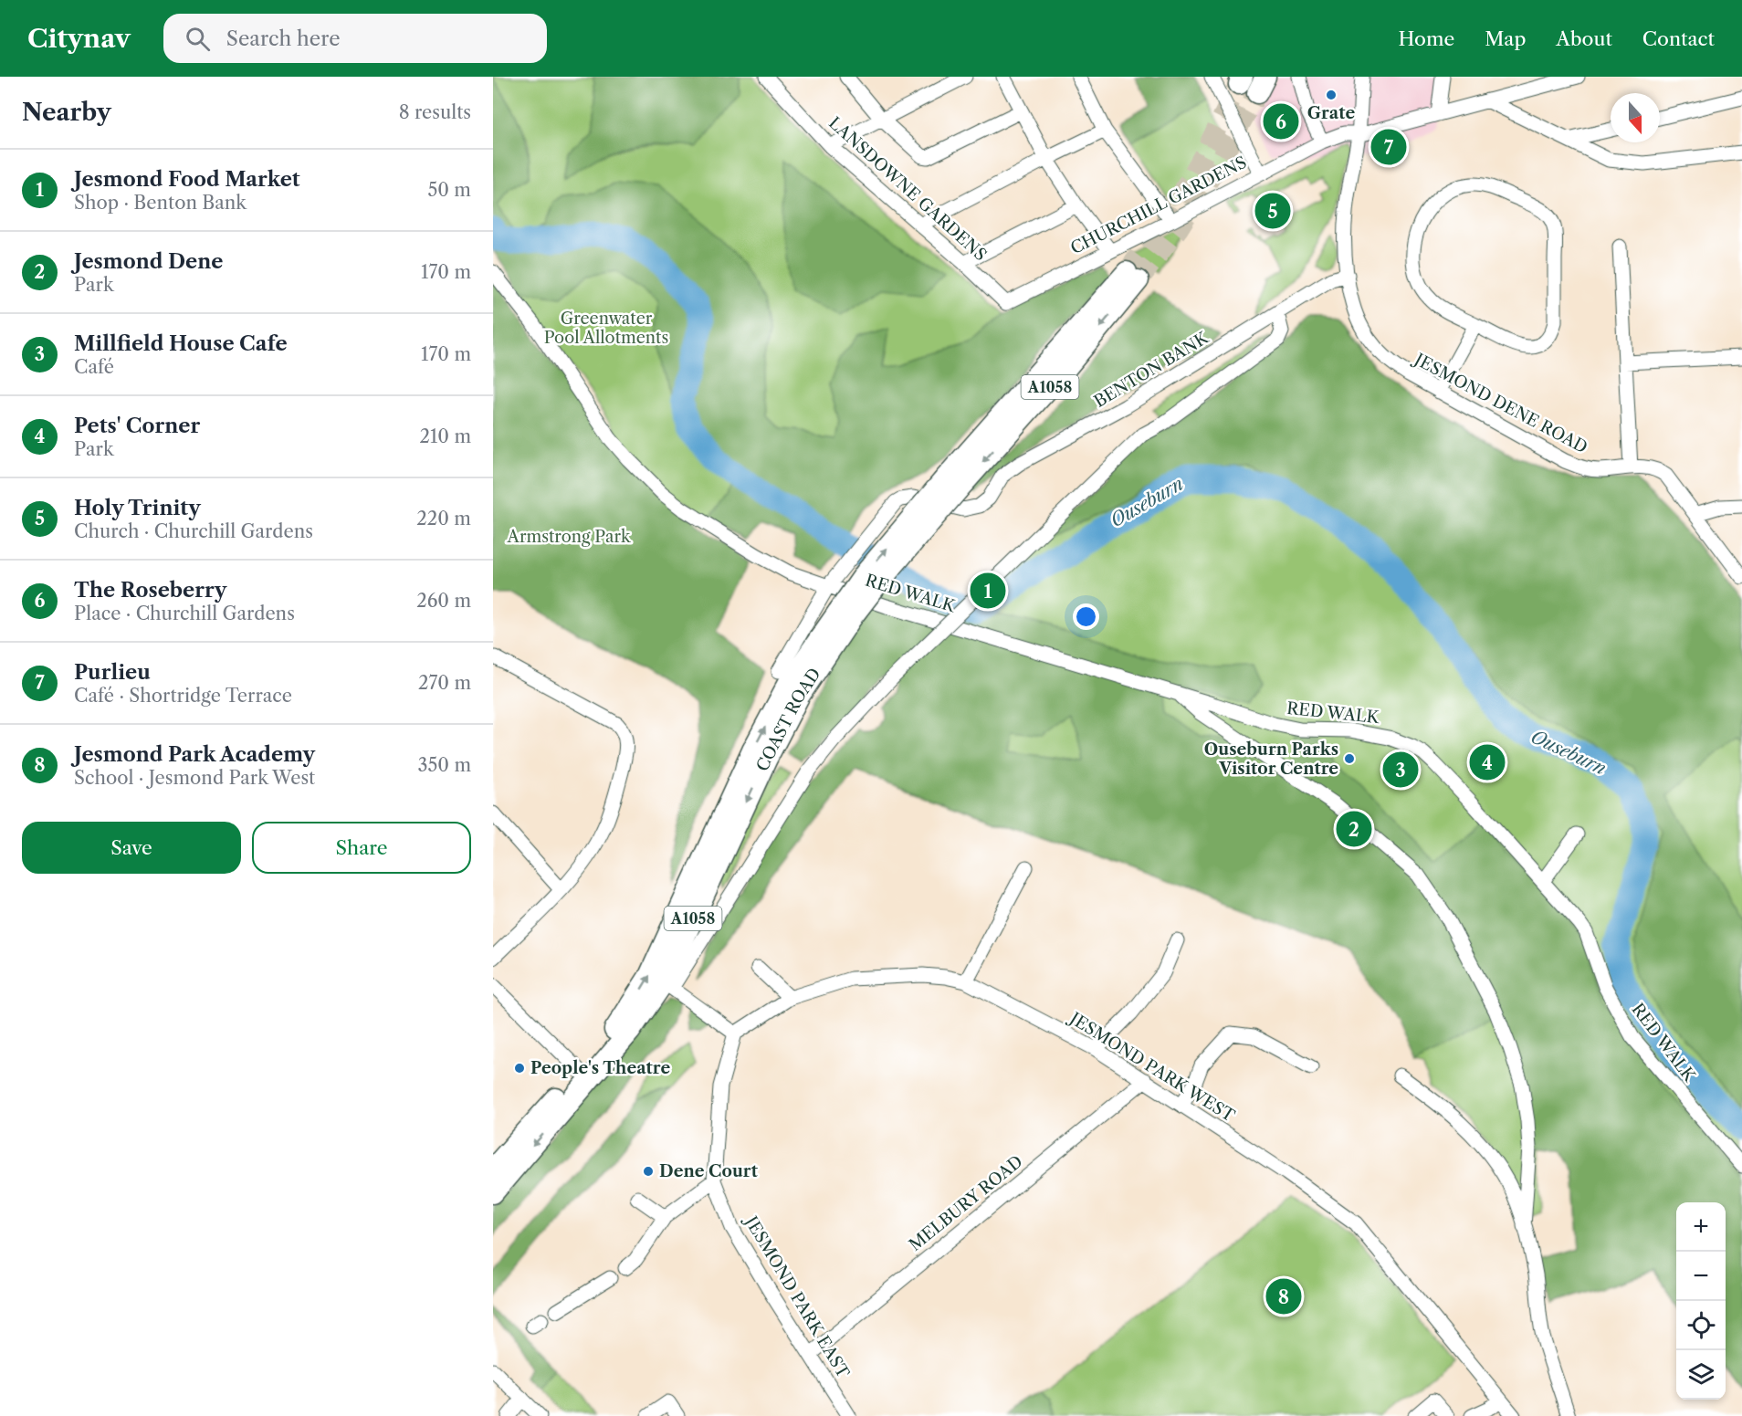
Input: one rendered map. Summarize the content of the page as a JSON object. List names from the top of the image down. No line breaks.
{"streets":{"highway":["A1058","COAST ROAD"],"street":["LANSDOWNE GARDENS","CHURCHILL GARDENS","BENTON BANK","JESMOND DENE ROAD","RED WALK","JESMOND PARK WEST","MELBURY ROAD","JESMOND PARK EAST"]},"crossings":[["LANSDOWNE GARDENS","CHURCHILL GARDENS"],["CHURCHILL GARDENS","JESMOND DENE ROAD"],["BENTON BANK","JESMOND DENE ROAD"],["BENTON BANK","RED WALK"],["JESMOND PARK WEST","MELBURY ROAD"],["JESMOND PARK WEST","JESMOND PARK EAST"],["MELBURY ROAD","JESMOND PARK EAST"]],"water":["Ouseburn"],"parks":["Greenwater Pool Allotments","Armstrong Park"],"places":["Grate","Ouseburn Parks Visitor Centre","People's Theatre","Dene Court"],"north":"bottom","page":{"header":"Citynav","search":"Search here","nav":["Home","Map","About","Contact"],"heading":["Nearby","8 results"],"pins":["6","7","5","1","4","3","2","8"],"list":[{"mark":"1","name":"Jesmond Food Market","note":"Shop · Benton Bank","value":"50 m"},{"mark":"2","name":"Jesmond Dene","note":"Park","value":"170 m"},{"mark":"3","name":"Millfield House Cafe","note":"Café","value":"170 m"},{"mark":"4","name":"Pets' Corner","note":"Park","value":"210 m"},{"mark":"5","name":"Holy Trinity","note":"Church · Churchill Gardens","value":"220 m"},{"mark":"6","name":"The Roseberry","note":"Place · Churchill Gardens","value":"260 m"},{"mark":"7","name":"Purlieu","note":"Café · Shortridge Terrace","value":"270 m"},{"mark":"8","name":"Jesmond Park Academy","note":"School · Jesmond Park West","value":"350 m"}],"buttons":["Save","Share"],"map_buttons":["+","−"]}}
